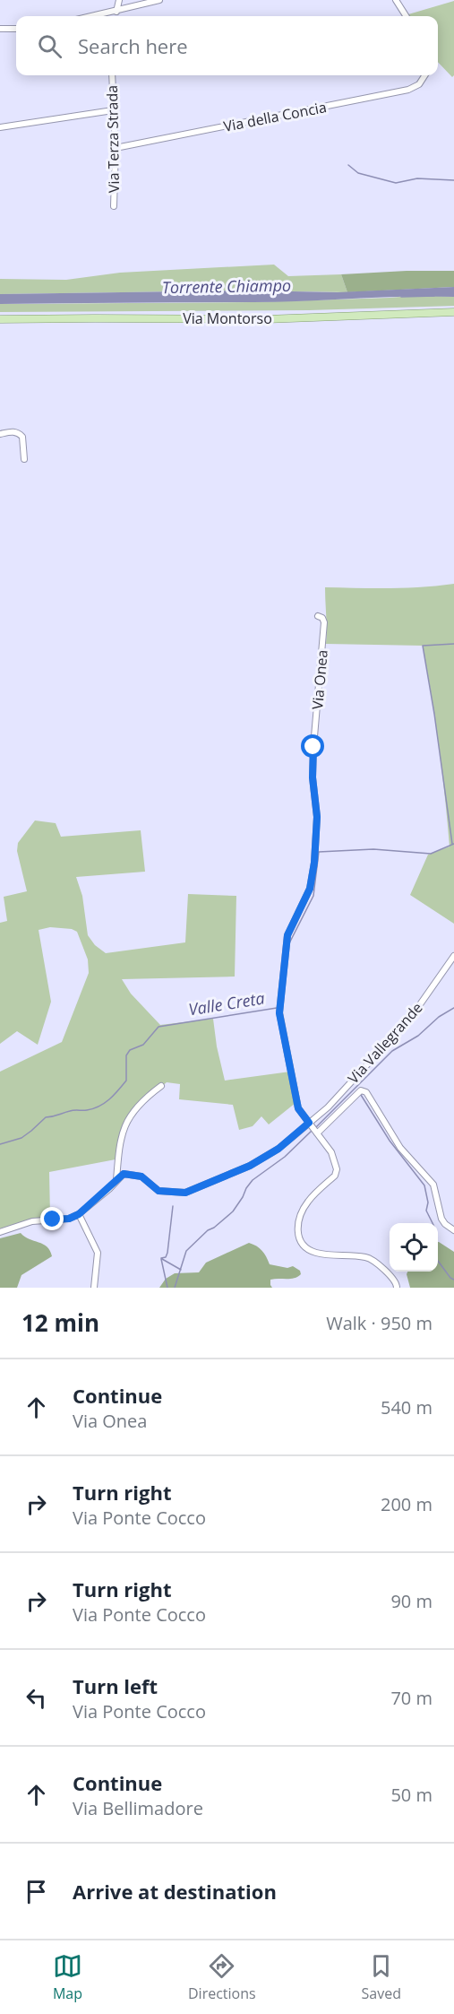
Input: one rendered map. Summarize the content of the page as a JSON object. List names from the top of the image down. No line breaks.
{"streets":{"main road":["Via Montorso"],"street":["Via della Concia","Via Terza Strada","Via Onea","Via Vallegrande"]},"crossings":[["Via della Concia","Via Terza Strada"],["Via Onea","Via Vallegrande"]],"water":["Torrente Chiampo","Valle Creta"],"page":{"search":"Search here","heading":["12 min","Walk · 950 m"],"list":[["Continue","Via Onea","540 m"],["Turn right","Via Ponte Cocco","200 m"],["Turn right","Via Ponte Cocco","90 m"],["Turn left","Via Ponte Cocco","70 m"],["Continue","Via Bellimadore","50 m"],"Arrive at destination"],"nav":["Map","Directions","Saved"]}}
